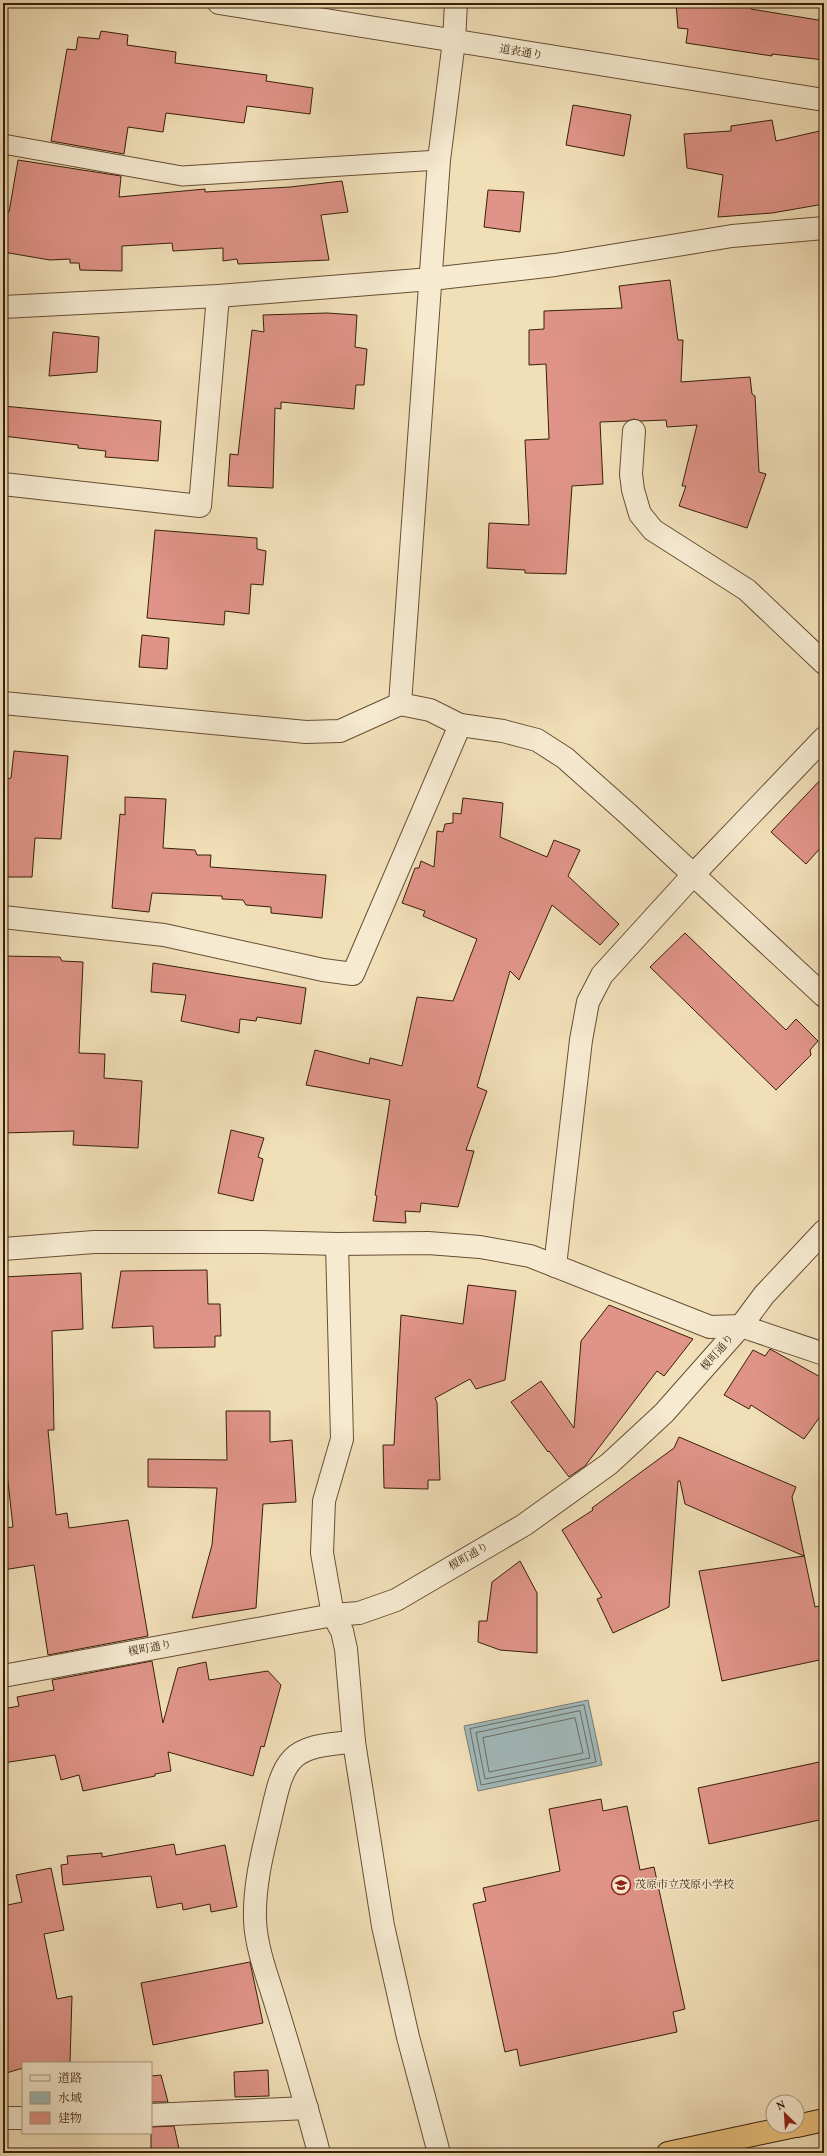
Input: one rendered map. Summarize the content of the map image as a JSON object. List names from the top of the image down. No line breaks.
{"streets":{"street":["道表通り","榎町通り"]},"places":{"school or university":["茂原市立茂原小学校"]},"legend":["道路","水域","建物"],"north":"top left"}
